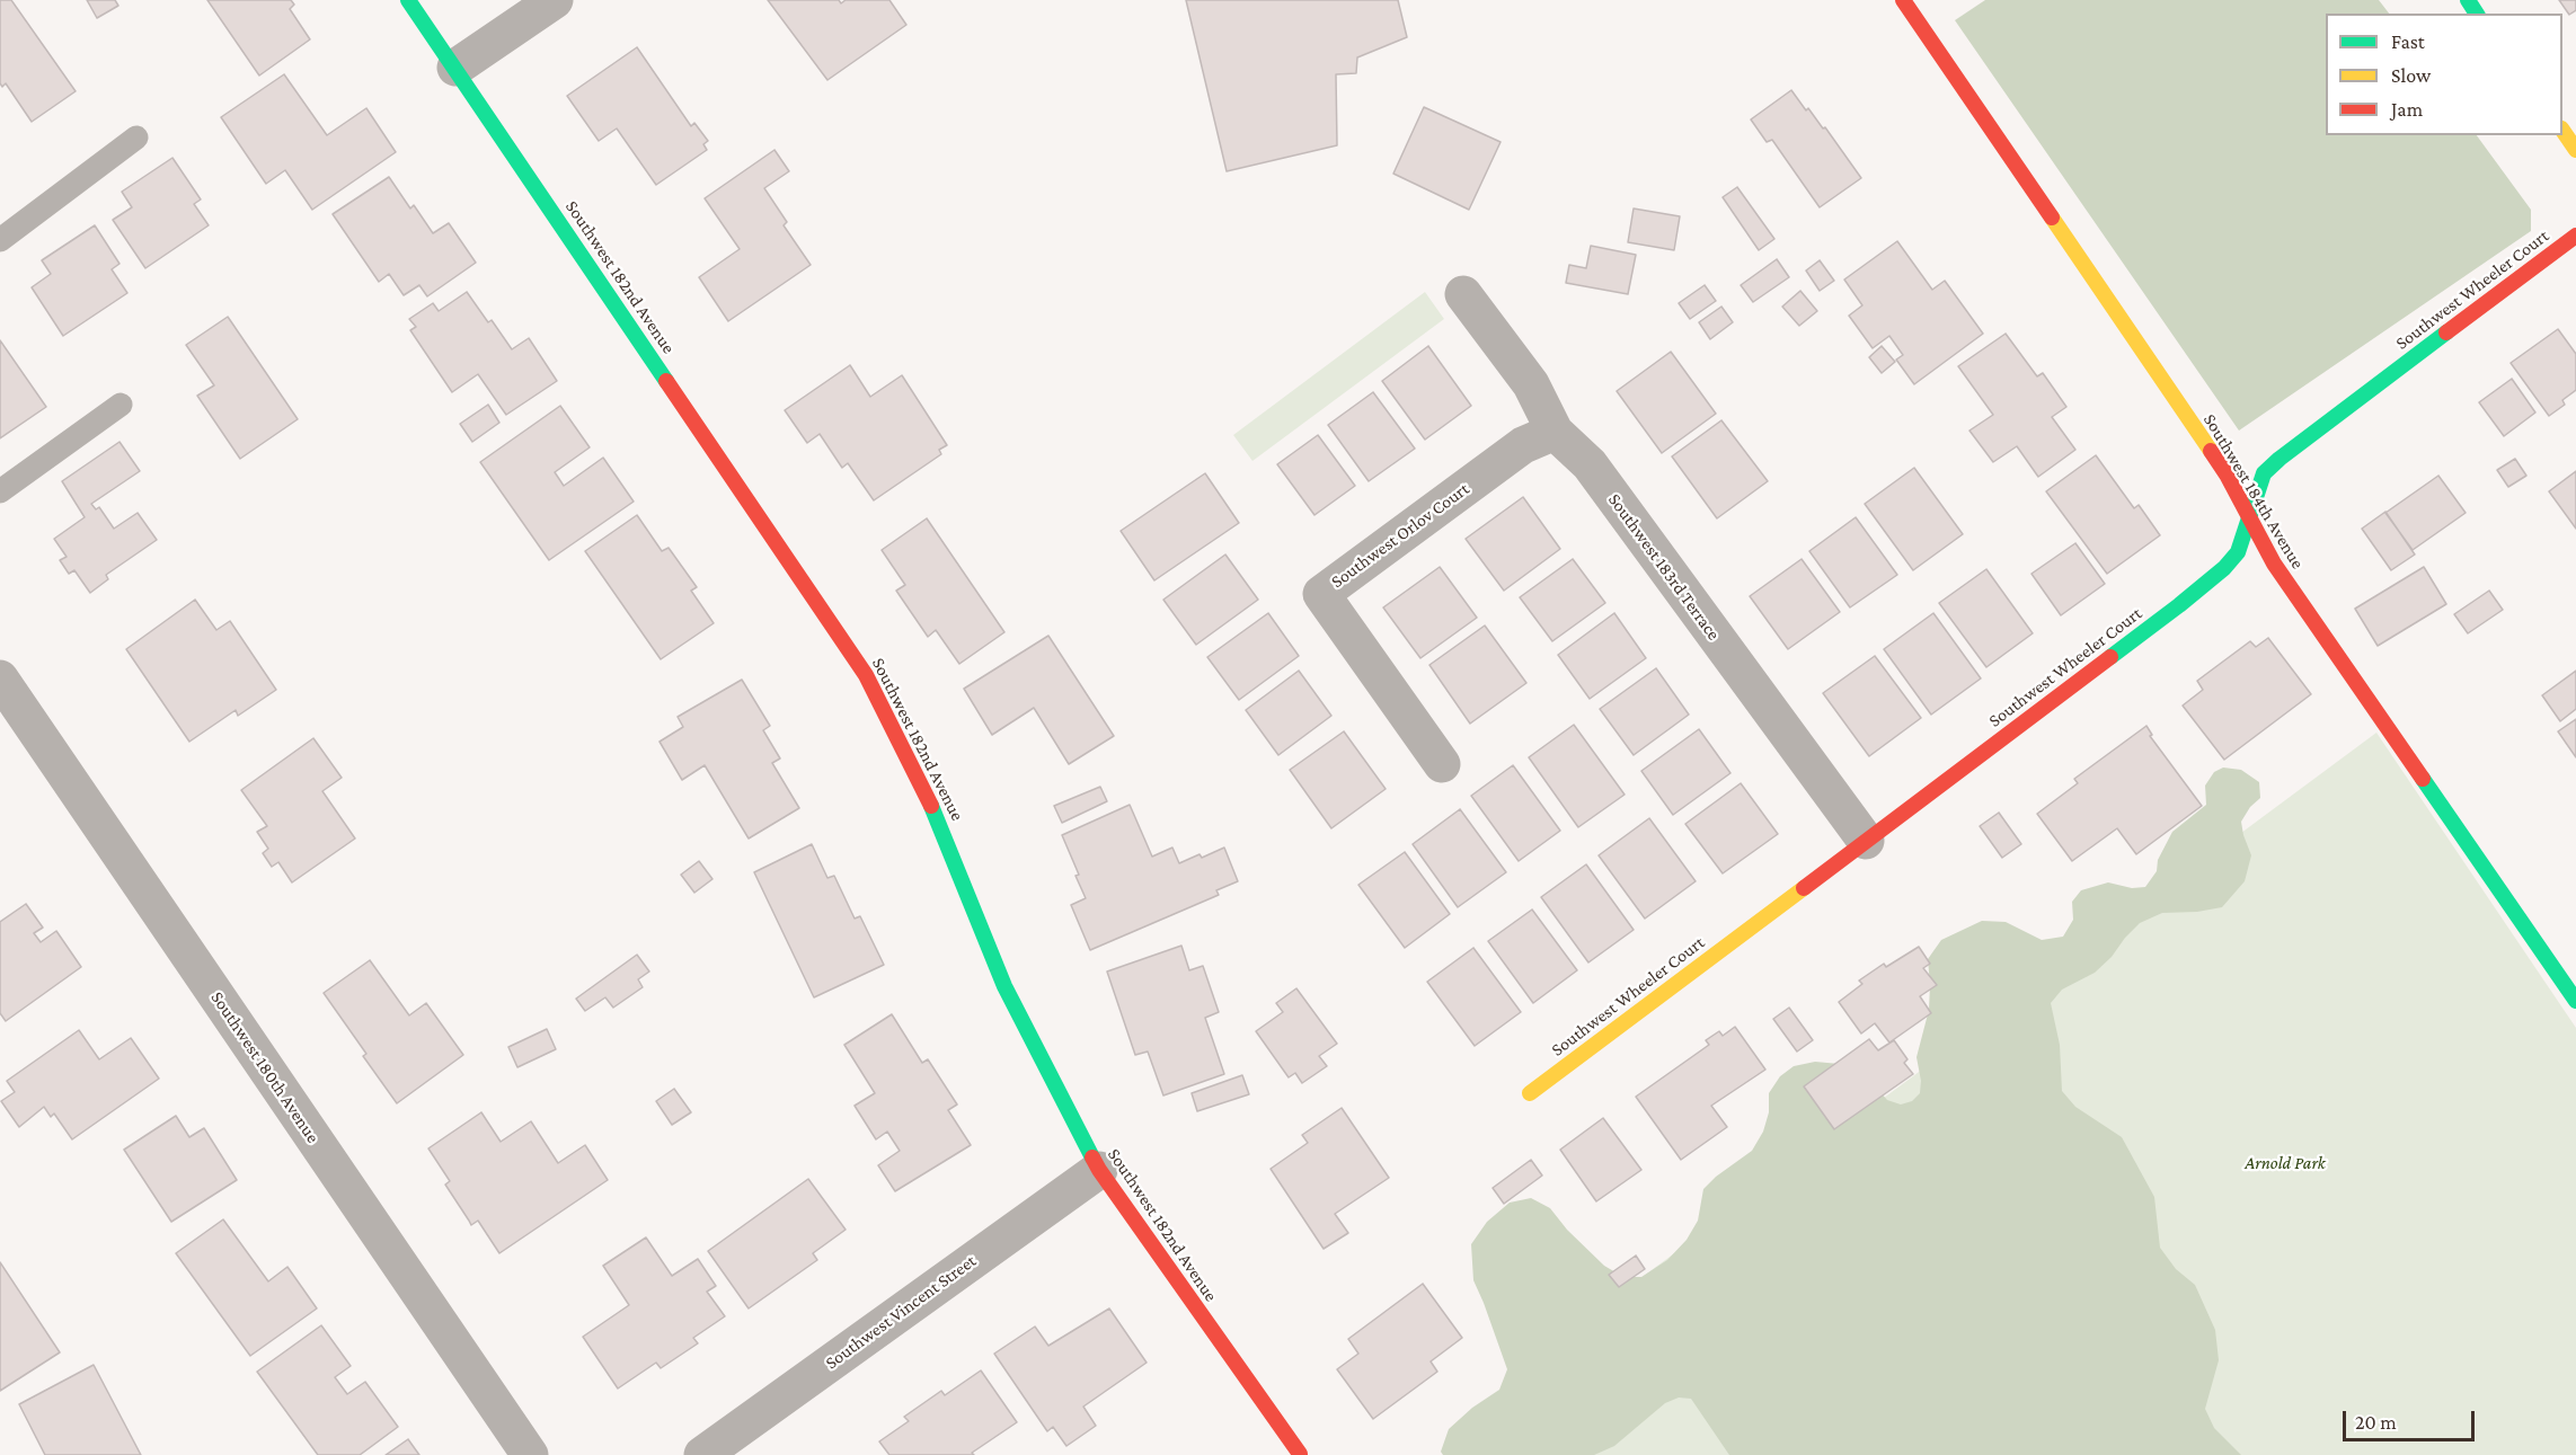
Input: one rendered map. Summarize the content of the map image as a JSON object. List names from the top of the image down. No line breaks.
{"streets":{"street":["Southwest 182nd Avenue","Southwest Wheeler Court","Southwest 184th Avenue","Southwest Orlov Court","Southwest 183rd Terrace","Southwest 180th Avenue","Southwest Vincent Street"]},"crossings":[["Southwest 182nd Avenue","Southwest Vincent Street"],["Southwest Wheeler Court","Southwest 184th Avenue"],["Southwest Wheeler Court","Southwest 183rd Terrace"],["Southwest Orlov Court","Southwest 183rd Terrace"]],"parks":["Arnold Park"],"legend":["Fast","Slow","Jam"],"scale_bar":"20 m"}
